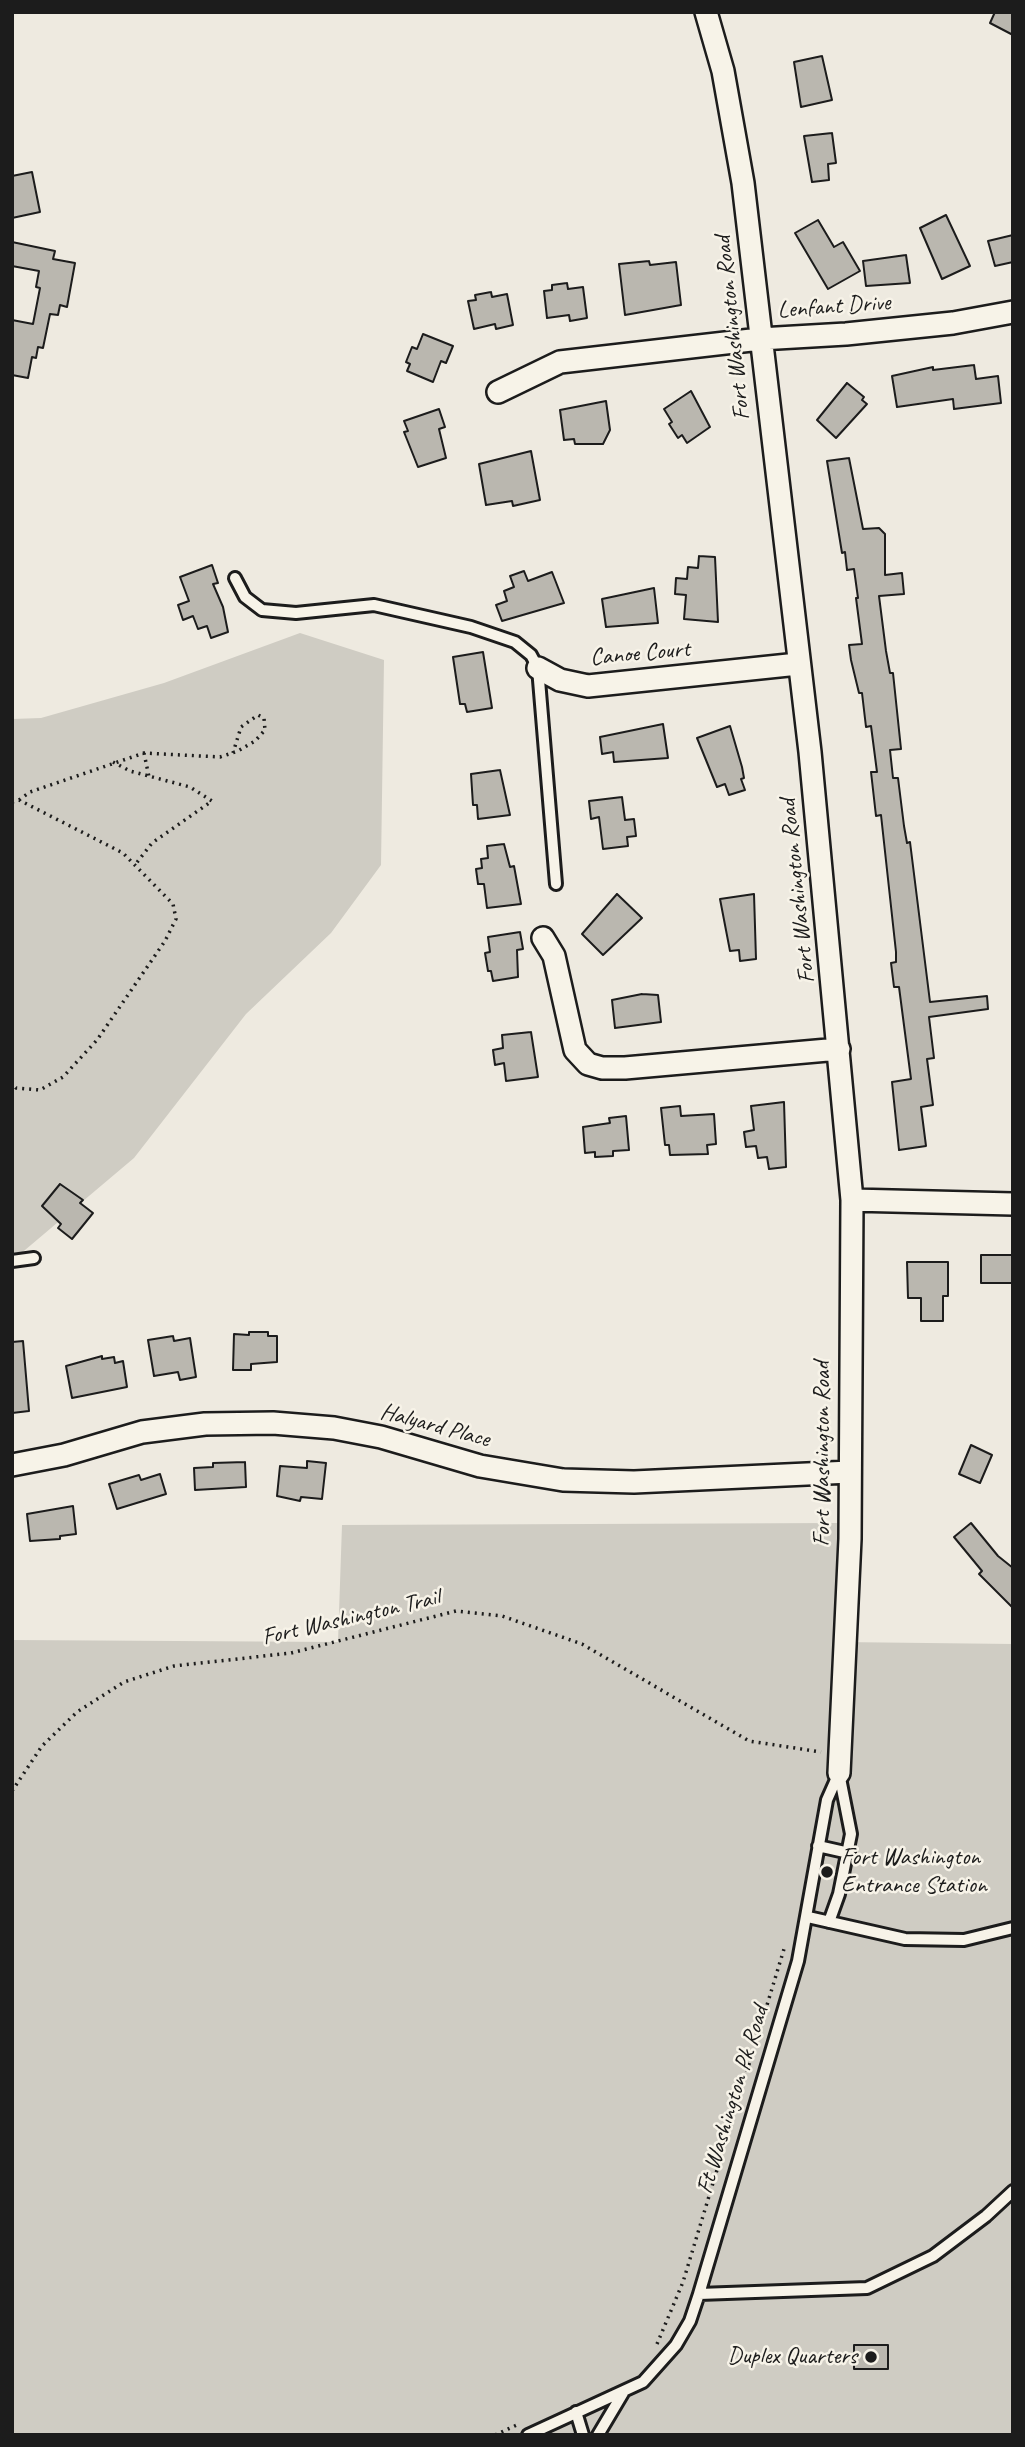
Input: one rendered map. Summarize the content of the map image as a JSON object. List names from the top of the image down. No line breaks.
{"streets":{"street":["Lenfant Drive","Fort Washington Road","Canoe Court","Halyard Place"],"lane":["Ft Washington Pk Road"],"path":["Fort Washington Trail"]},"crossings":[["Lenfant Drive","Fort Washington Road"],["Fort Washington Road","Canoe Court"],["Fort Washington Road","Halyard Place"],["Fort Washington Road","Fort Washington Trail"],["Fort Washington Road","Ft Washington Pk Road"]],"places":["Fort Washington Entrance Station","Duplex Quarters"]}
